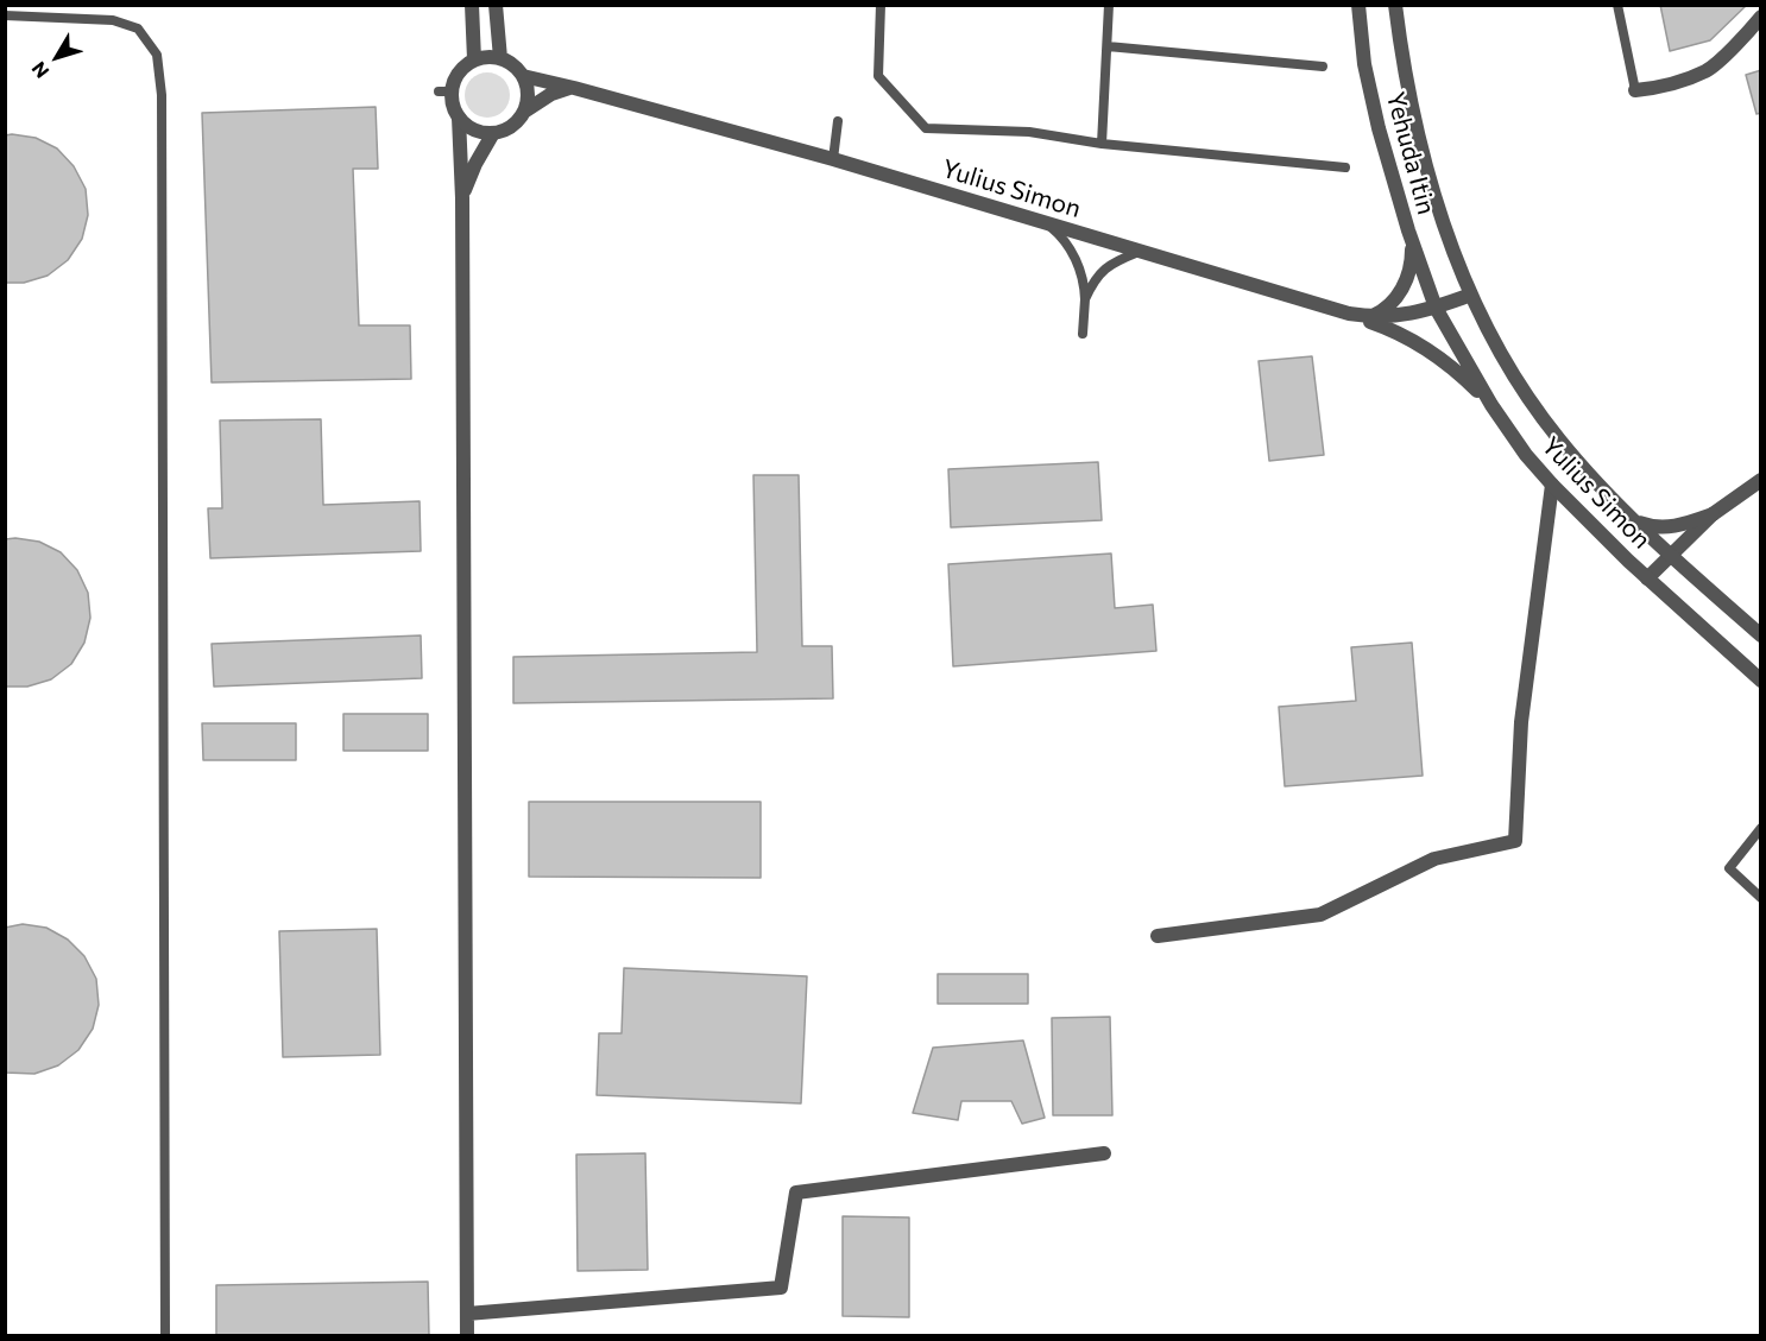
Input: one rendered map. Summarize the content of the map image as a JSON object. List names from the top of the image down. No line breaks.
{"streets":{"street":["Yehuda Itin","Yulius Simon"]},"crossings":[["Yehuda Itin","Yulius Simon"]],"north":"bottom left"}
